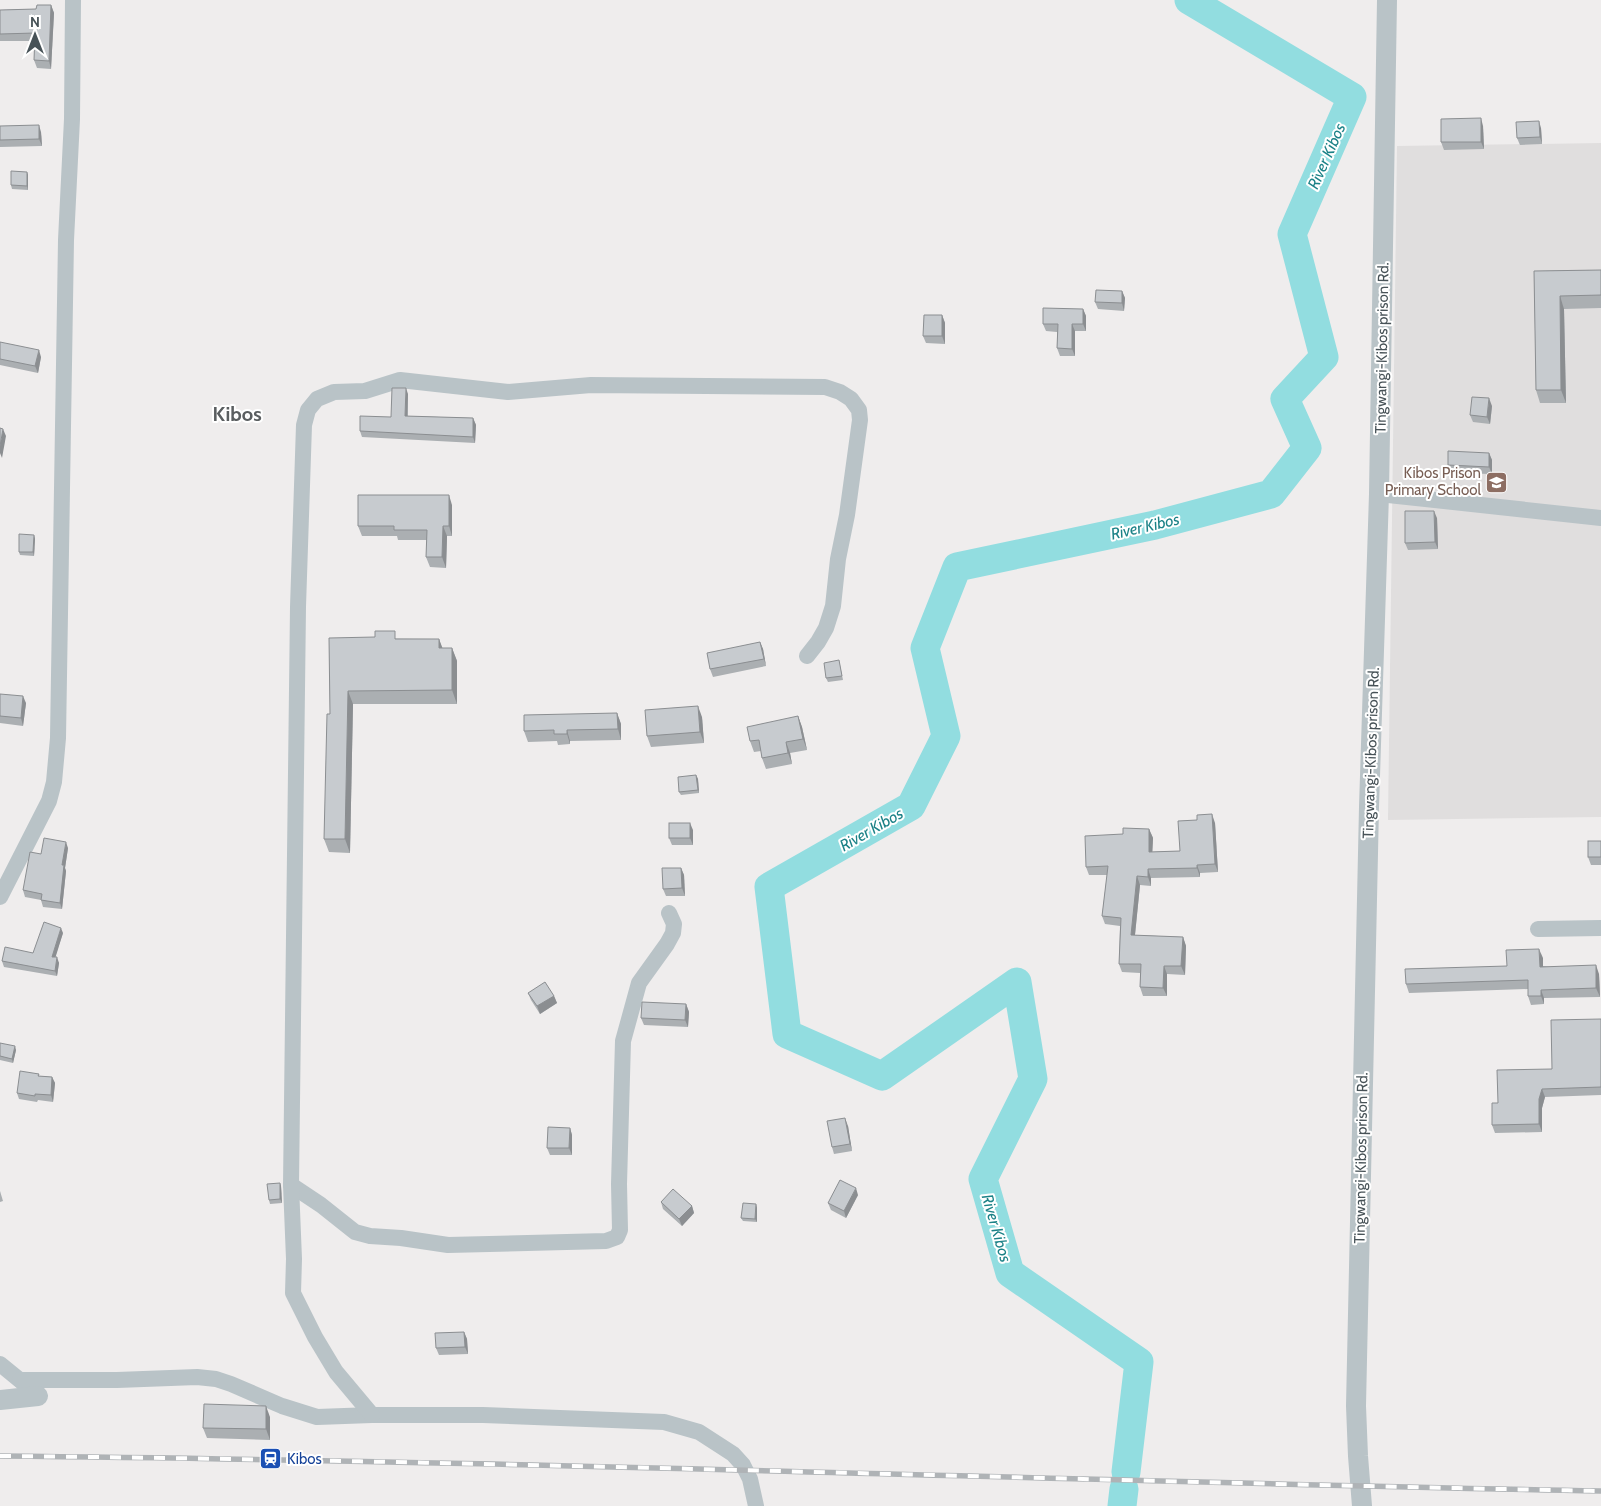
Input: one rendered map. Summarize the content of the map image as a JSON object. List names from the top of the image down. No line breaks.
{"streets":{"street":["Tingwangi-Kibos prison Rd."]},"districts":["Kibos"],"water":["River Kibos"],"places":{"school or university":["Kibos Prison Primary School"],"station":["Kibos"]},"north":"top"}
